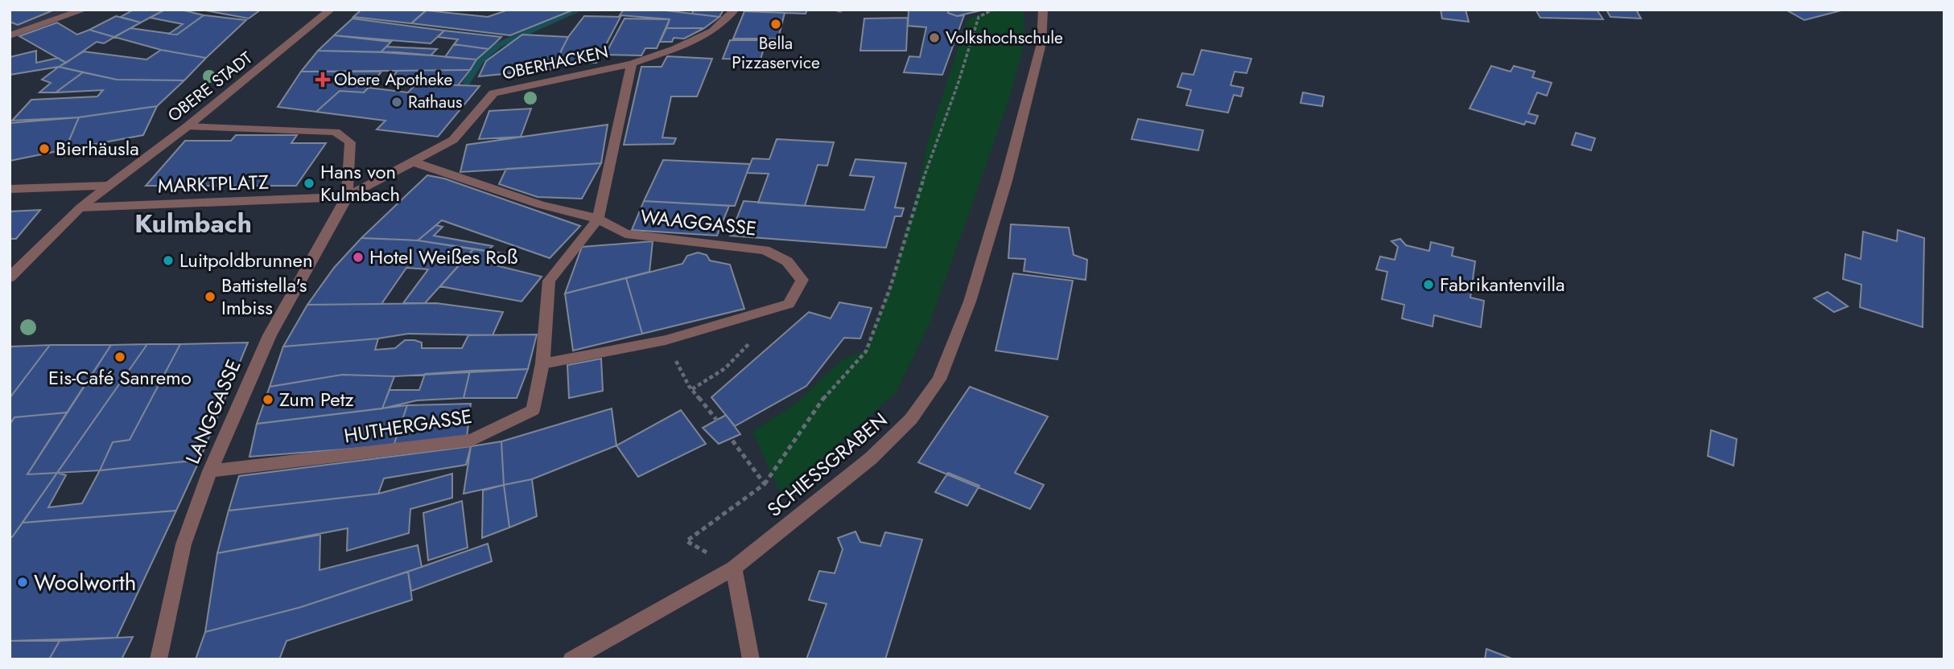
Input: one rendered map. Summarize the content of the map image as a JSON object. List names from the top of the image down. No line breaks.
{"streets":{"street":["OBERHACKEN","OBERE STADT","MARKTPLATZ","WAAGGASSE","LANGGASSE","HUTHERGASSE","SCHIESSGRABEN"]},"crossings":[["OBERHACKEN","MARKTPLATZ"],["OBERHACKEN","WAAGGASSE"],["OBERHACKEN","HUTHERGASSE"],["OBERE STADT","MARKTPLATZ"],["MARKTPLATZ","WAAGGASSE"],["MARKTPLATZ","LANGGASSE"],["WAAGGASSE","HUTHERGASSE"],["LANGGASSE","HUTHERGASSE"]],"districts":["Kulmbach"],"places":{"other":["Bella Pizzaservice","Volkshochschule","Rathaus","Bierhäusla","Hans von Kulmbach","Hotel Weißes Roß","Luitpoldbrunnen","Fabrikantenvilla","Battistella's Imbiss","Eis-Café Sanremo","Zum Petz","Woolworth"],"health":["Obere Apotheke"]}}
